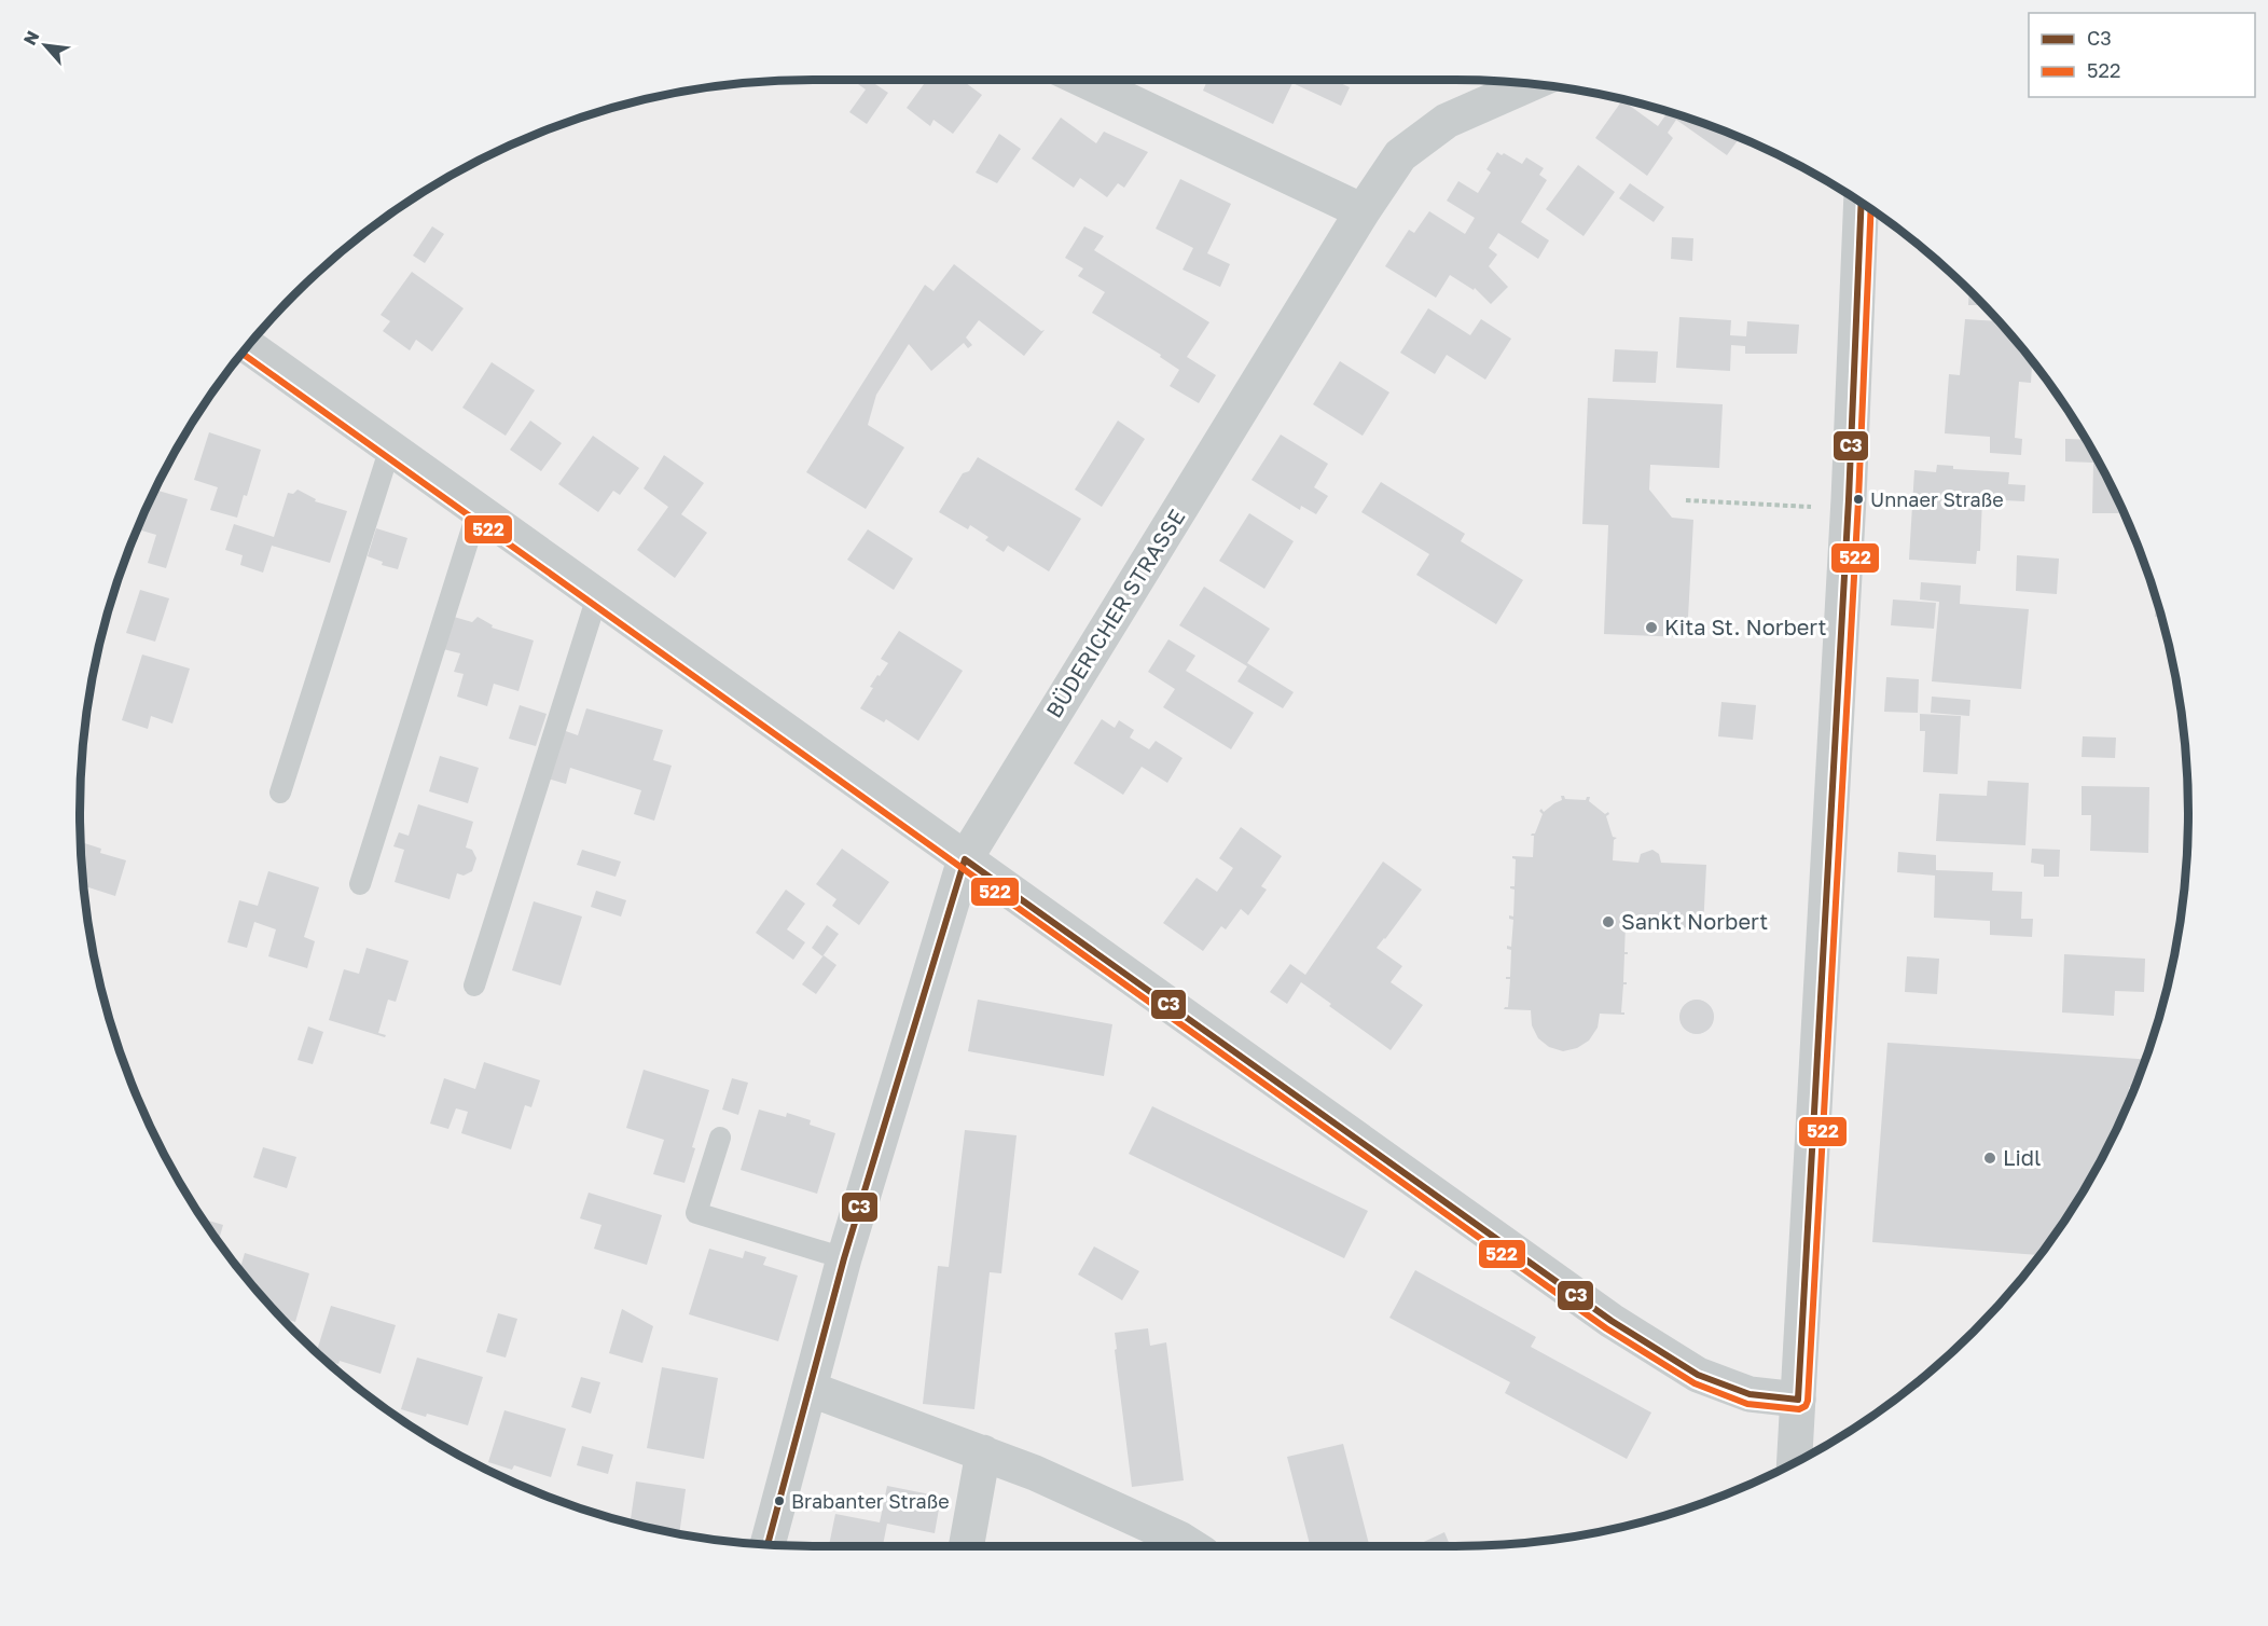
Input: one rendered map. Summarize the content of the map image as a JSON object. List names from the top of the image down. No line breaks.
{"streets":{"street":["BÜDERICHER STRASSE"]},"places":["Unnaer Straße","Kita St. Norbert","Sankt Norbert","Lidl","Brabanter Straße"],"lines":["transit line C3","transit line 522"],"legend":["C3","522"],"north":"top left"}
